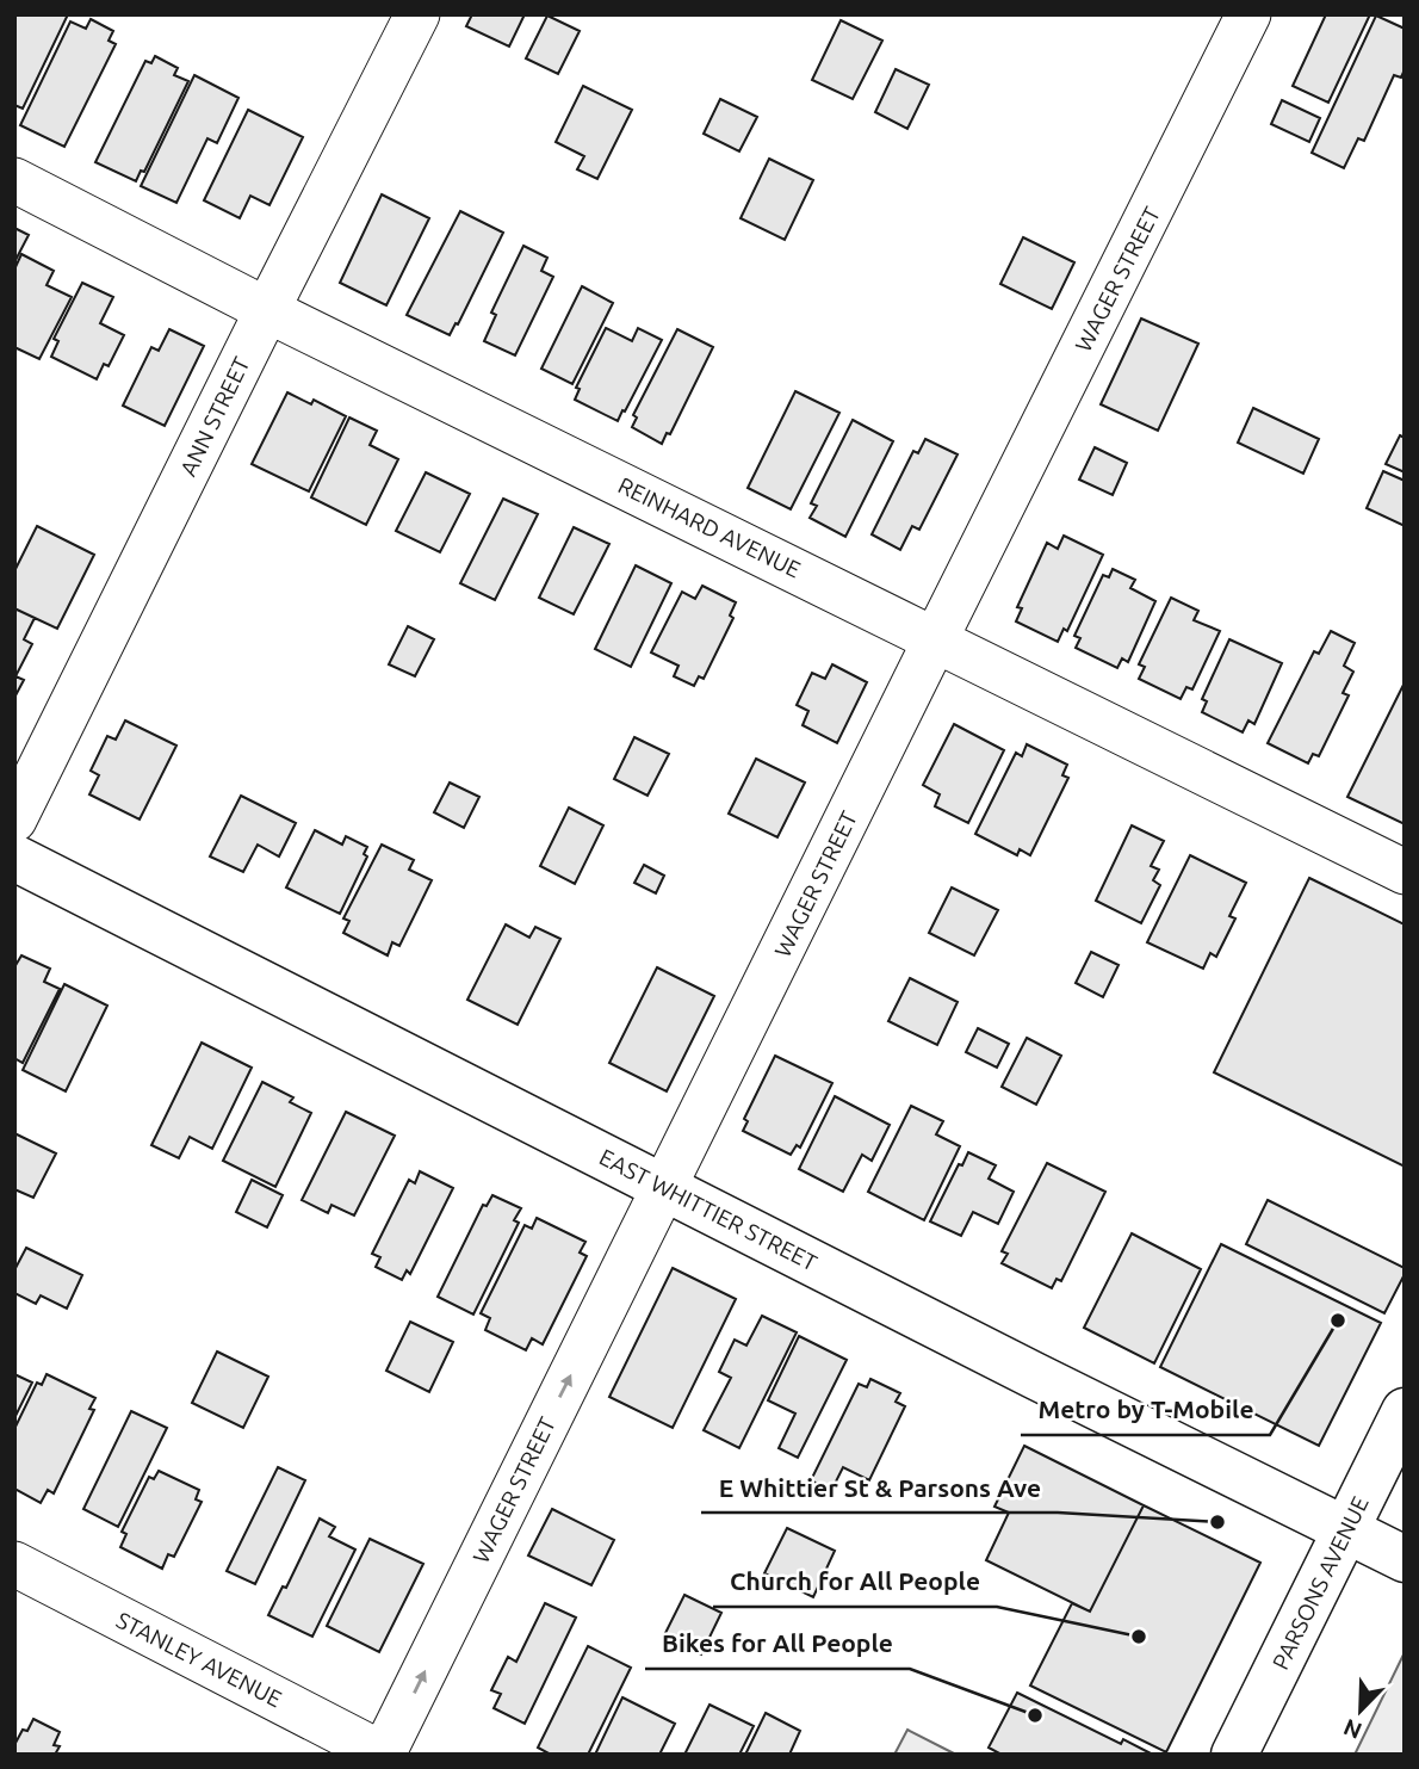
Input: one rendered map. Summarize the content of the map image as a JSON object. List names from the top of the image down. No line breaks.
{"streets":{"street":["WAGER STREET","ANN STREET","REINHARD AVENUE","EAST WHITTIER STREET","PARSONS AVENUE","STANLEY AVENUE"]},"crossings":[["WAGER STREET","REINHARD AVENUE"],["WAGER STREET","EAST WHITTIER STREET"],["WAGER STREET","STANLEY AVENUE"],["ANN STREET","REINHARD AVENUE"],["EAST WHITTIER STREET","PARSONS AVENUE"]],"places":["Metro by T-Mobile","E Whittier St & Parsons Ave","Church for All People","Bikes for All People"],"north":"bottom left"}
